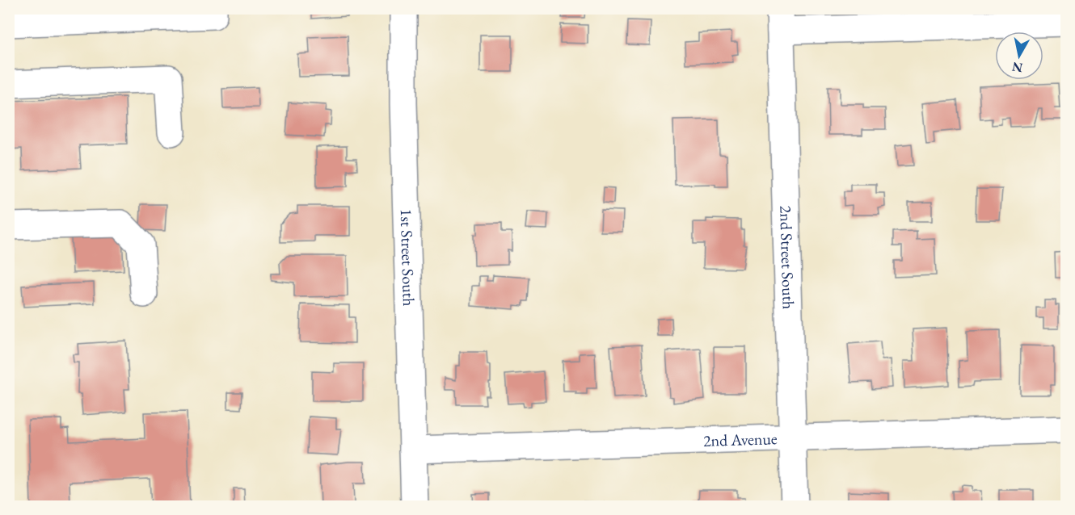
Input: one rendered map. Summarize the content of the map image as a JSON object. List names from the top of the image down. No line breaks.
{"streets":{"street":["1st Street South","2nd Street South","2nd Avenue"]},"crossings":[["1st Street South","2nd Avenue"],["2nd Street South","2nd Avenue"]],"north":"bottom"}
